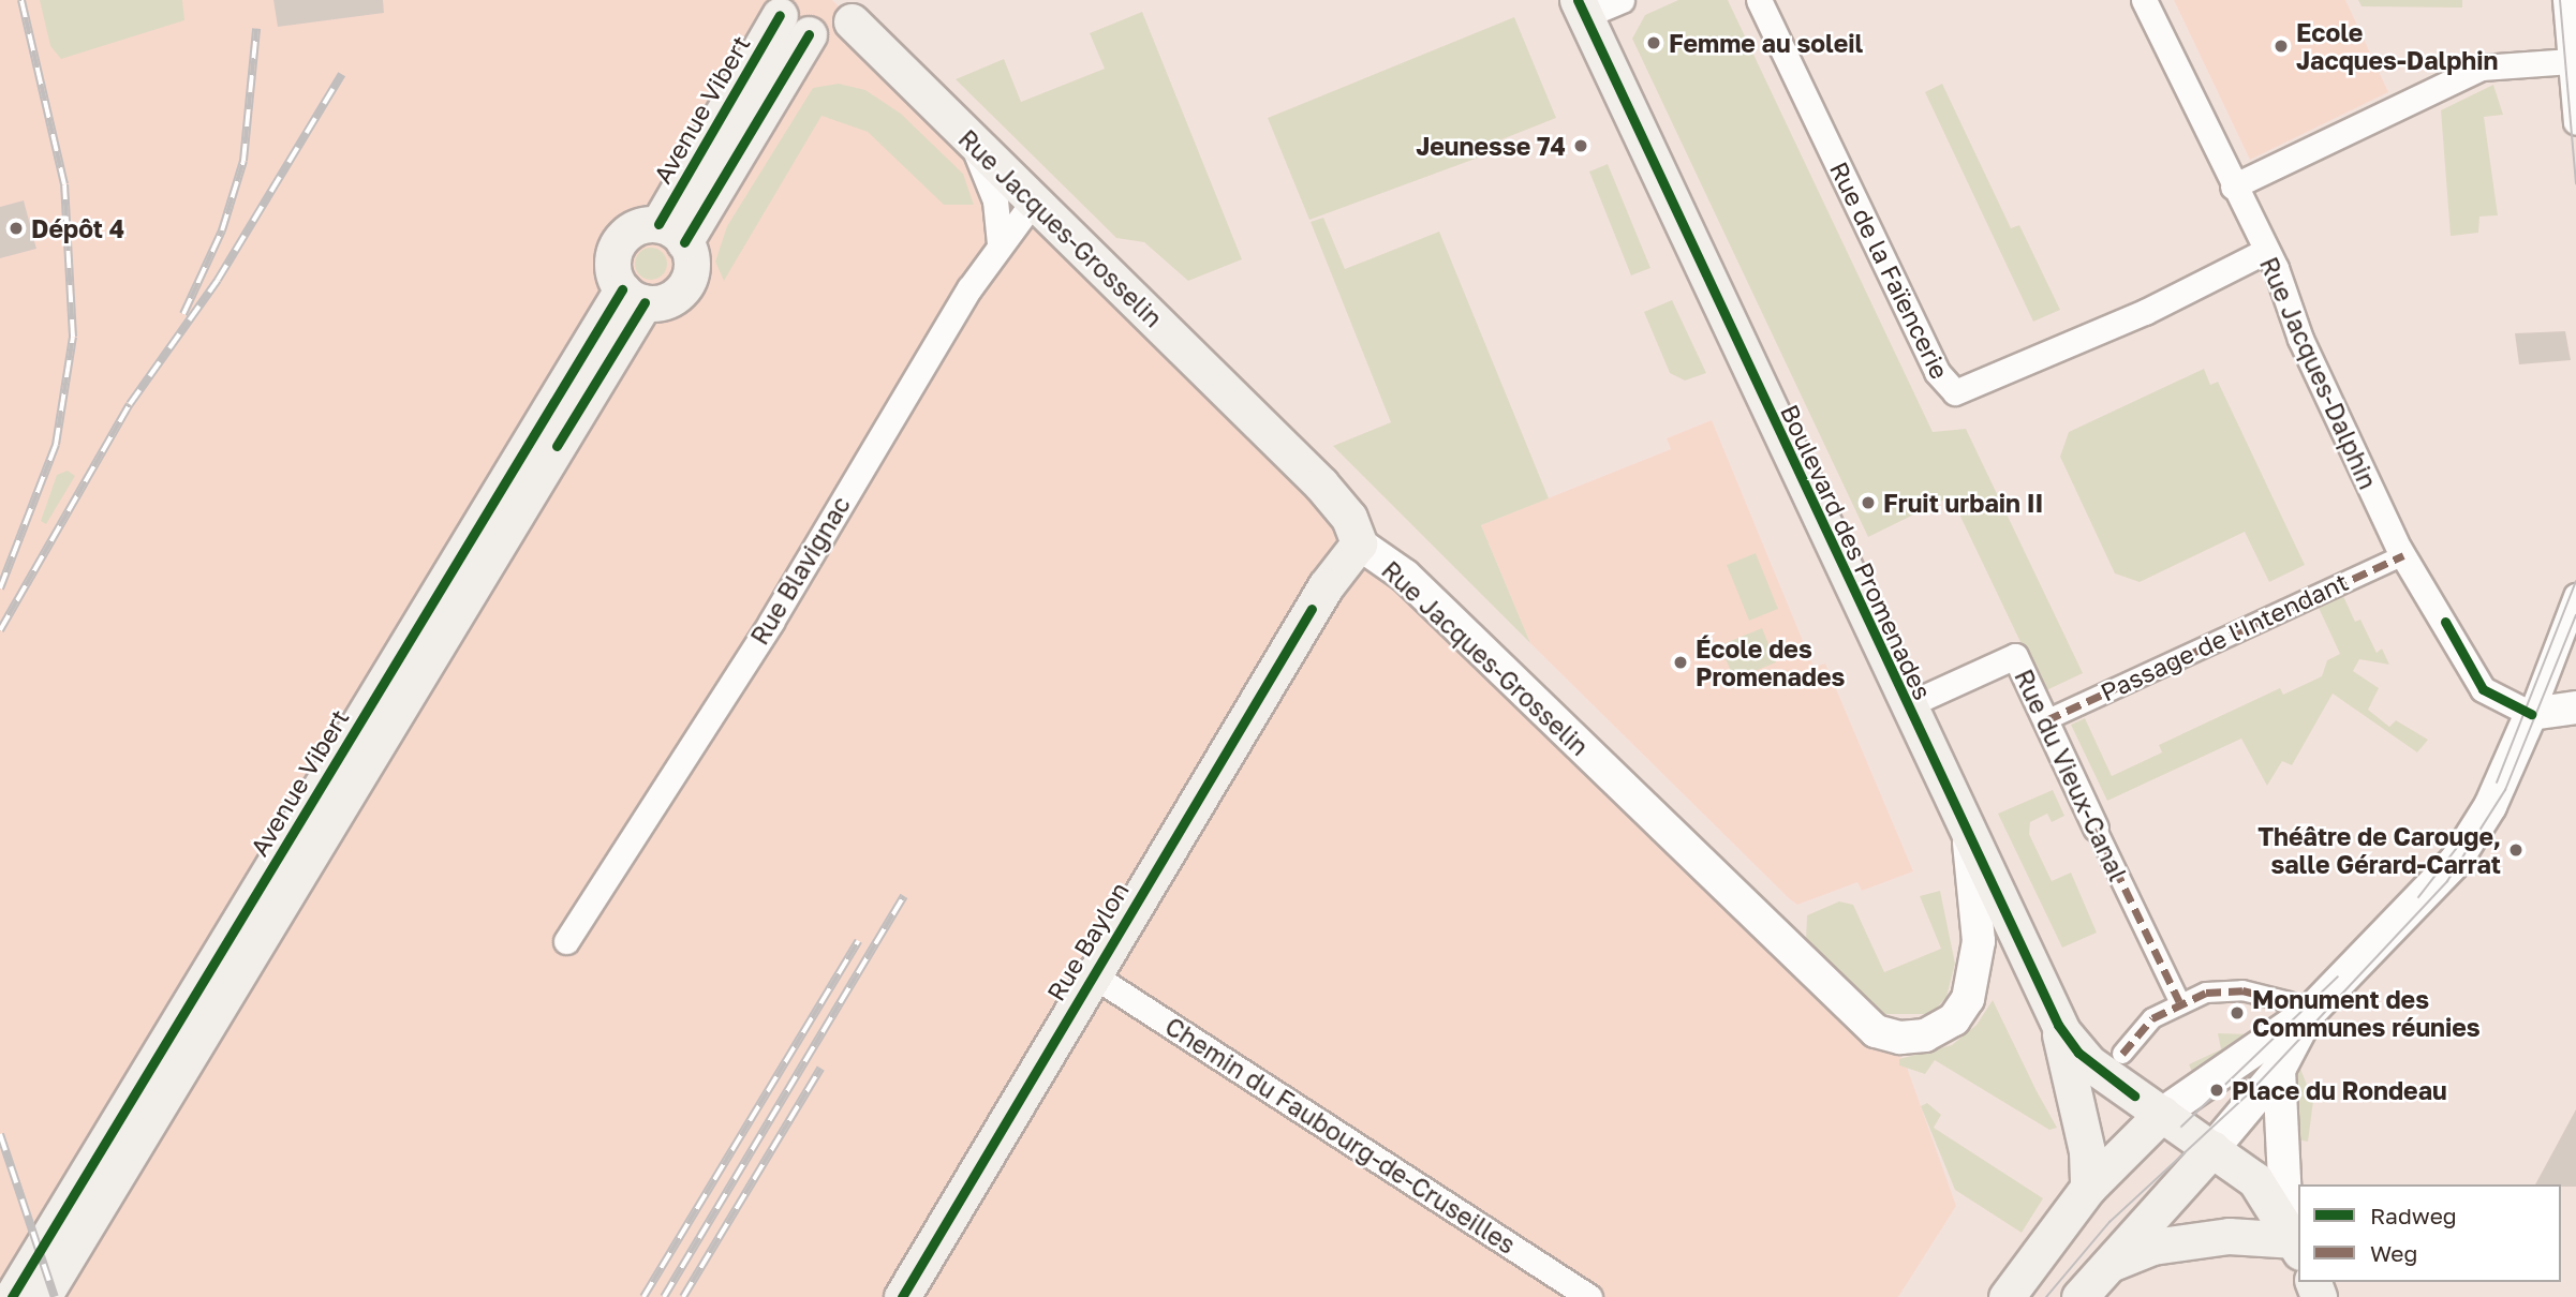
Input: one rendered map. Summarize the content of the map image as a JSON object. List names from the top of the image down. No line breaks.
{"streets":{"main road":["Avenue Vibert","Rue Jacques-Grosselin","Boulevard des Promenades","Rue Baylon"],"street":["Rue de la Faïencerie","Rue Jacques-Dalphin","Rue Blavignac","Passage de l'Intendant","Rue du Vieux-Canal","Chemin du Faubourg-de-Cruseilles"]},"crossings":[["Rue Jacques-Grosselin","Boulevard des Promenades"],["Rue Jacques-Grosselin","Rue Blavignac"],["Rue Jacques-Grosselin","Rue Baylon"],["Rue de la Faïencerie","Rue Jacques-Dalphin"],["Rue Jacques-Dalphin","Passage de l'Intendant"],["Boulevard des Promenades","Rue du Vieux-Canal"],["Passage de l'Intendant","Rue du Vieux-Canal"],["Rue Baylon","Chemin du Faubourg-de-Cruseilles"]],"places":["Femme au soleil","Ecole Jacques-Dalphin","Jeunesse 74","Dépôt 4","Fruit urbain II","École des Promenades","Théâtre de Carouge, salle Gérard-Carrat","Monument des Communes réunies","Place du Rondeau"],"legend":["Radweg","Weg"]}
